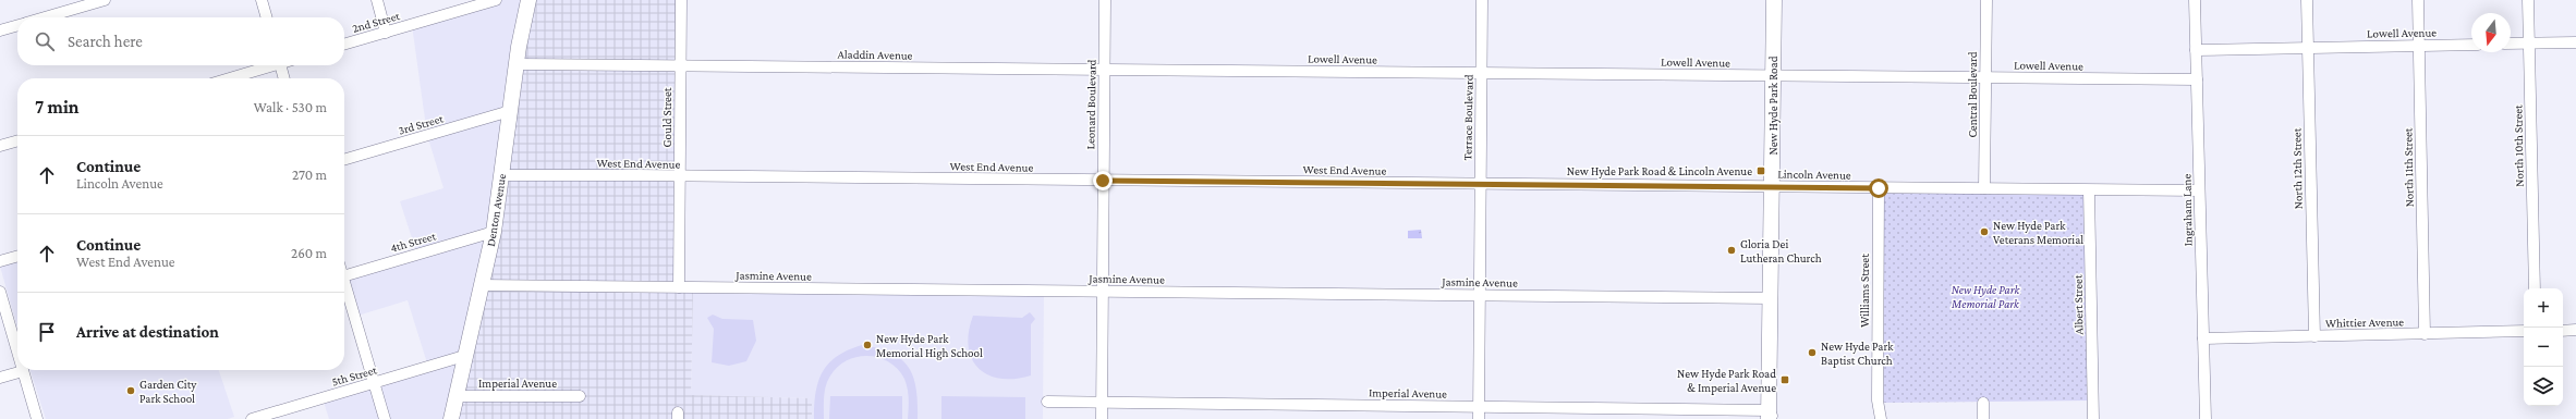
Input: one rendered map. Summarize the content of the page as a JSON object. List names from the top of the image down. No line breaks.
{"streets":{"main road":["New Hyde Park Road","Denton Avenue"],"street":["2nd Street","Lowell Avenue","Aladdin Avenue","Central Boulevard","Leonard Boulevard","Gould Street","Terrace Boulevard","3rd Street","North 10th Street","West End Avenue","North 11th Street","North 12th Street","Lincoln Avenue","Ingraham Lane","4th Street","Jasmine Avenue","Williams Street","Albert Street","Whittier Avenue","5th Street","Imperial Avenue"]},"crossings":[["Lowell Avenue","Aladdin Avenue"],["Lowell Avenue","Central Boulevard"],["Lowell Avenue","New Hyde Park Road"],["Lowell Avenue","Terrace Boulevard"],["Lowell Avenue","North 11th Street"],["Lowell Avenue","North 12th Street"],["Lowell Avenue","Ingraham Lane"],["Aladdin Avenue","Leonard Boulevard"],["Aladdin Avenue","Gould Street"],["Aladdin Avenue","Denton Avenue"],["Central Boulevard","Lincoln Avenue"],["Leonard Boulevard","West End Avenue"],["Leonard Boulevard","Jasmine Avenue"],["Leonard Boulevard","Imperial Avenue"],["New Hyde Park Road","Lincoln Avenue"],["New Hyde Park Road","Jasmine Avenue"],["New Hyde Park Road","Imperial Avenue"],["Gould Street","West End Avenue"],["Gould Street","Jasmine Avenue"],["Terrace Boulevard","West End Avenue"],["Terrace Boulevard","Lincoln Avenue"],["Terrace Boulevard","Jasmine Avenue"],["Terrace Boulevard","Imperial Avenue"],["3rd Street","Denton Avenue"],["West End Avenue","Lincoln Avenue"],["West End Avenue","Denton Avenue"],["North 11th Street","Whittier Avenue"],["North 12th Street","Whittier Avenue"],["Lincoln Avenue","Ingraham Lane"],["Lincoln Avenue","Williams Street"],["Lincoln Avenue","Albert Street"],["Denton Avenue","4th Street"],["Denton Avenue","Jasmine Avenue"],["Denton Avenue","5th Street"],["Denton Avenue","Imperial Avenue"],["Ingraham Lane","Whittier Avenue"]],"parks":["New Hyde Park Memorial Park"],"places":{"transit":["New Hyde Park Road & Lincoln Avenue","New Hyde Park Road & Imperial Avenue"],"other":["New Hyde Park Veterans Memorial","Gloria Dei Lutheran Church","New Hyde Park Memorial High School","New Hyde Park Baptist Church","Garden City Park School"]},"north":"bottom","page":{"search":"Search here","heading":["7 min","Walk · 530 m"],"list":[["Continue","Lincoln Avenue","270 m"],["Continue","West End Avenue","260 m"],"Arrive at destination"],"map_buttons":["+","−"]}}
